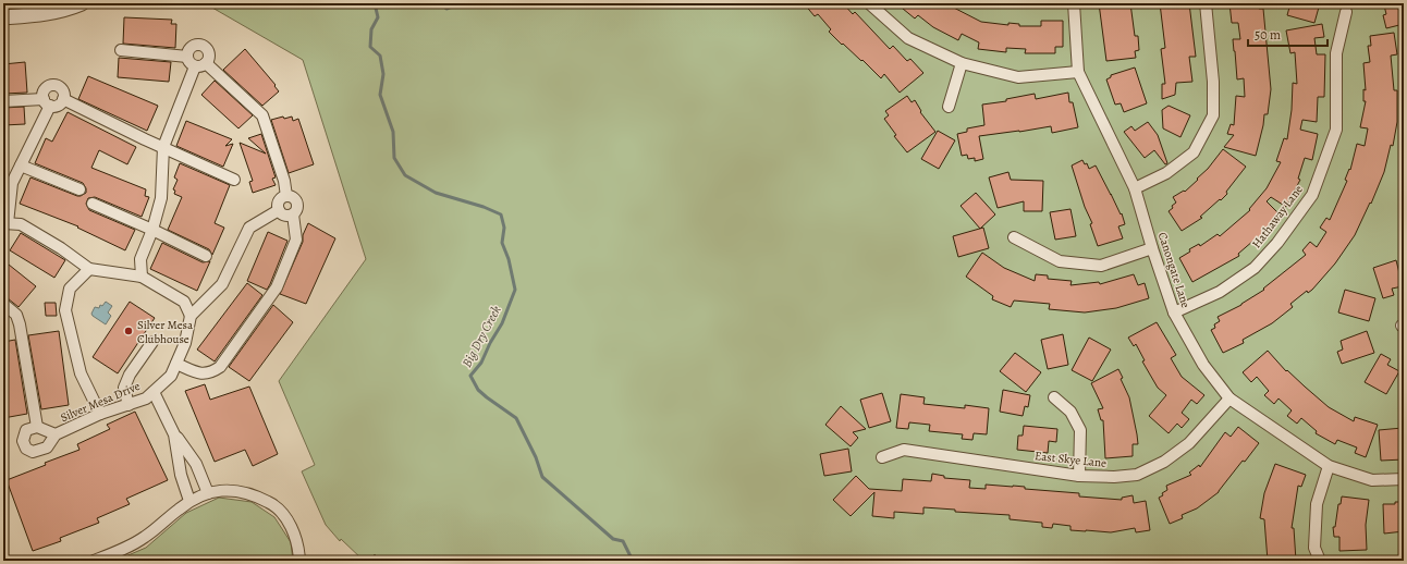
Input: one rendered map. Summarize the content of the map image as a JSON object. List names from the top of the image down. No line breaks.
{"streets":{"street":["Hathaway Lane","Canongate Lane","Silver Mesa Drive","East Skye Lane"]},"crossings":[["Hathaway Lane","Canongate Lane"],["Canongate Lane","East Skye Lane"]],"water":["Big Dry Creek"],"places":["Silver Mesa Clubhouse"],"scale_bar":"50 m"}
